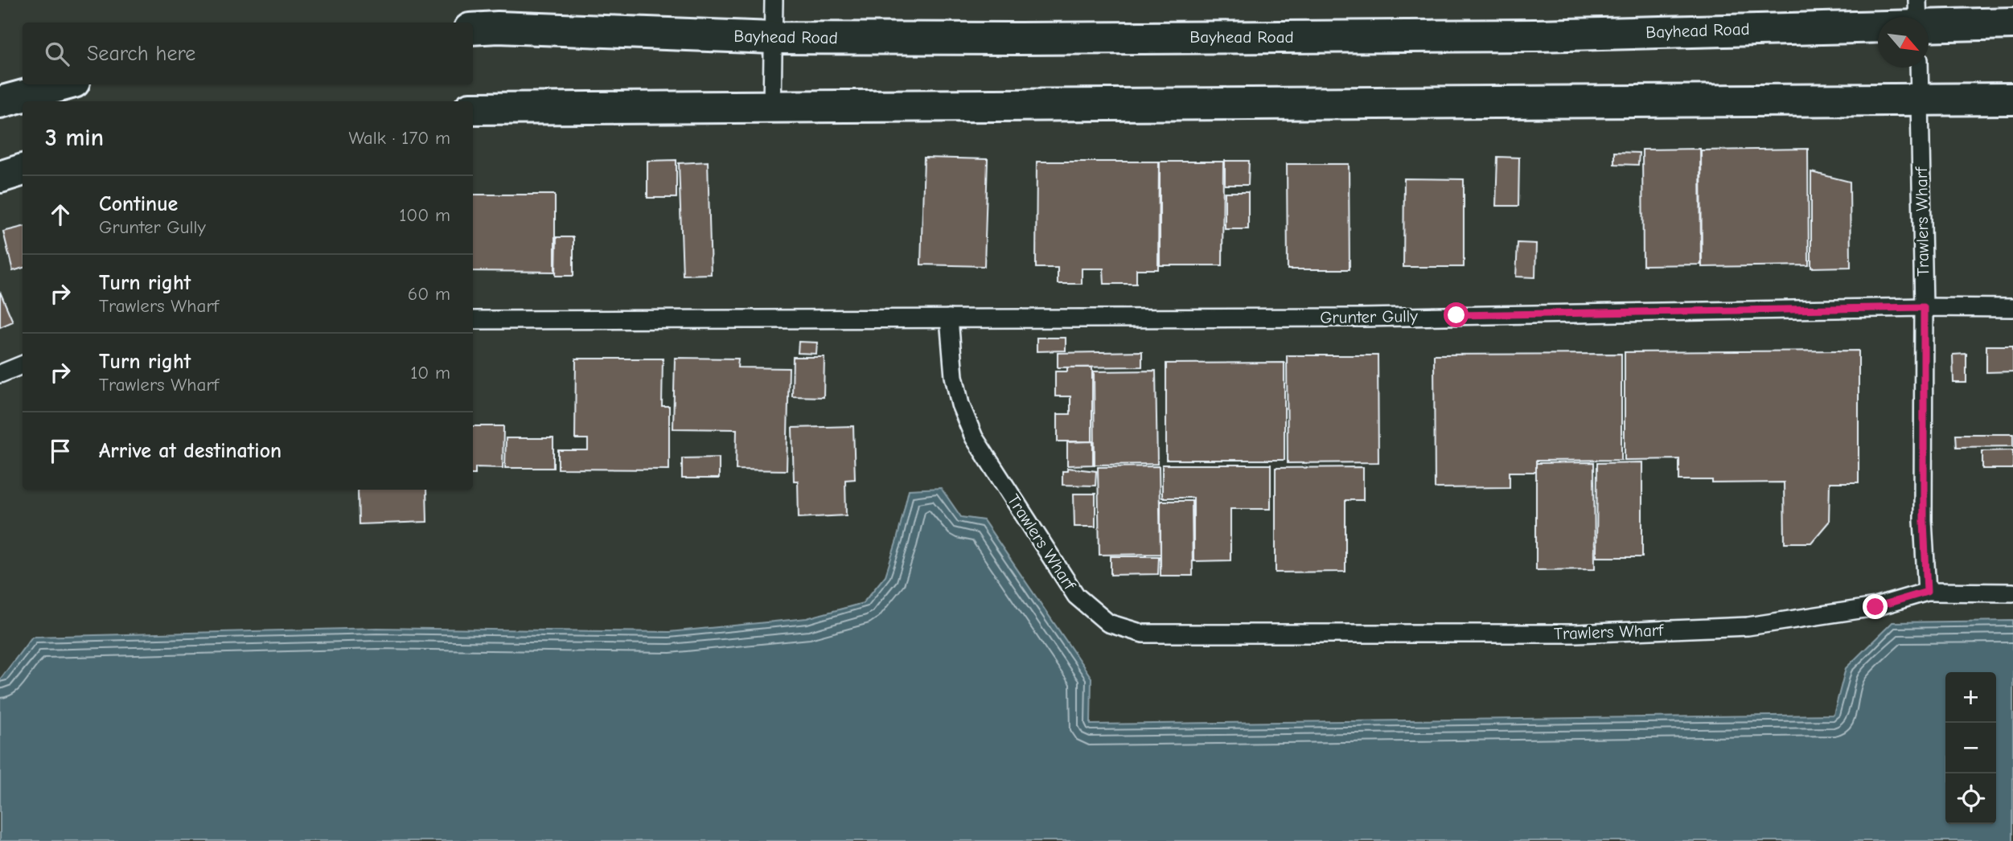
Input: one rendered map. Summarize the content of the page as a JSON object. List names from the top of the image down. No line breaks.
{"streets":{"street":["Bayhead Road"],"lane":["Trawlers Wharf","Grunter Gully"]},"crossings":[["Trawlers Wharf","Grunter Gully"]],"north":"bottom right","page":{"search":"Search here","heading":["3 min","Walk · 170 m"],"list":[["Continue","Grunter Gully","100 m"],["Turn right","Trawlers Wharf","60 m"],["Turn right","Trawlers Wharf","10 m"],"Arrive at destination"],"map_buttons":["+","−"]}}
